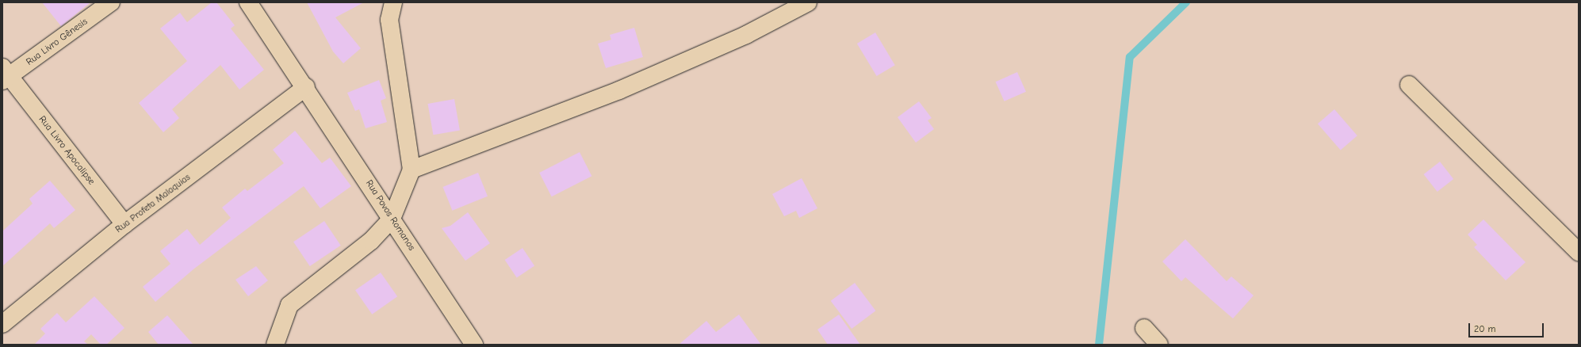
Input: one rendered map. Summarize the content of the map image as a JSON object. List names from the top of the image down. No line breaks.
{"streets":{"street":["Rua Livro Gênesis","Rua Livro Apocalipse","Rua Profeta Malaquias","Rua Povos Romanos"]},"crossings":[["Rua Livro Gênesis","Rua Livro Apocalipse"],["Rua Livro Apocalipse","Rua Profeta Malaquias"],["Rua Profeta Malaquias","Rua Povos Romanos"]],"scale_bar":"20 m"}
